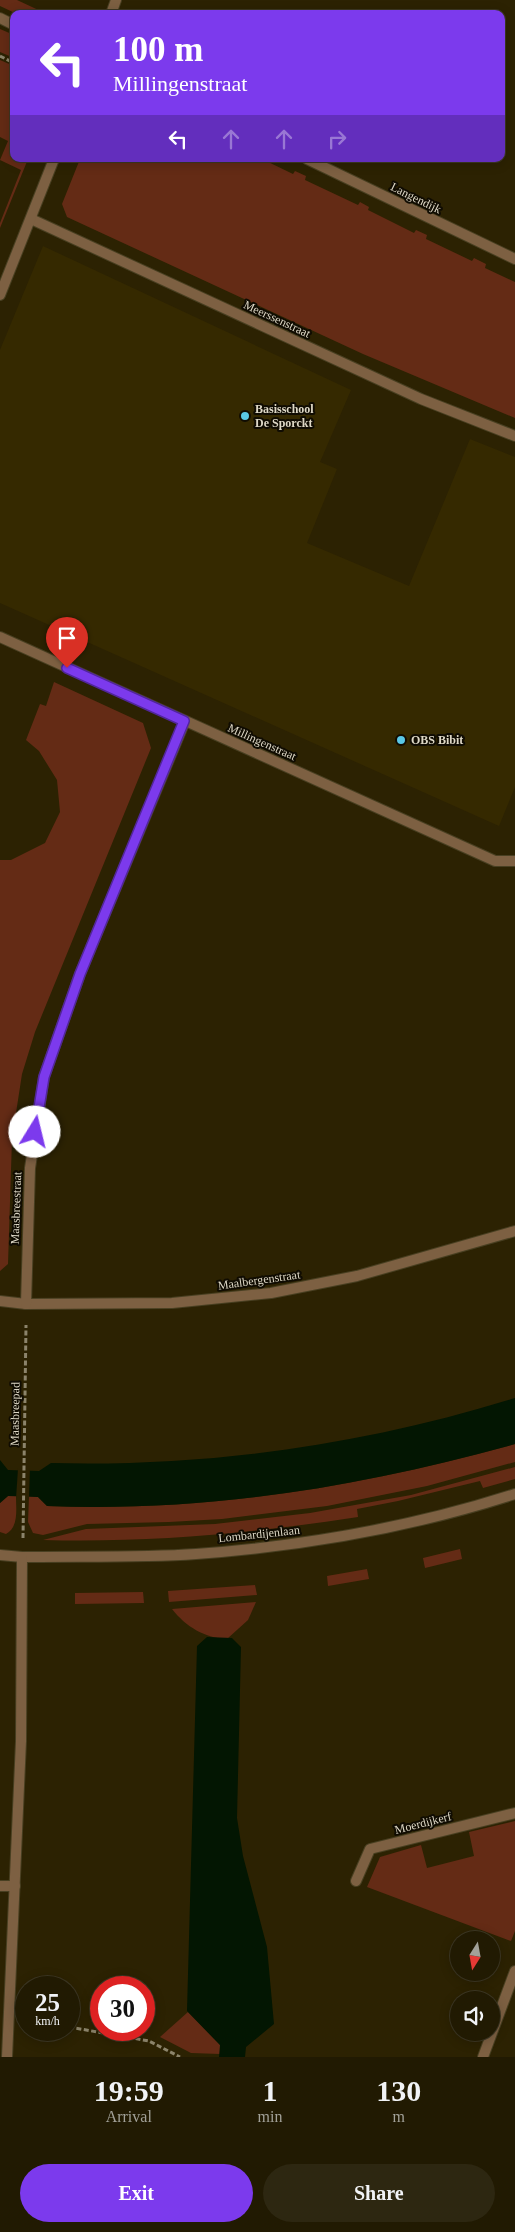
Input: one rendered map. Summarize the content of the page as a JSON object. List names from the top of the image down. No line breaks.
{"streets":{"street":["Langendijk","Meerssenstraat","Millingenstraat","Maasbreestraat","Maalbergenstraat","Lombardijenlaan","Moerdijkerf"],"path":["Maasbreepad"]},"crossings":[["Millingenstraat","Maasbreestraat"],["Maasbreestraat","Maalbergenstraat"],["Maasbreestraat","Maasbreepad"],["Maalbergenstraat","Maasbreepad"]],"places":["Basisschool De Sporckt","OBS Bibit"],"north":"bottom","page":{"turn":["100 m","Millingenstraat"],"speed":"25 km/h","limit":"30","eta":["19:59","Arrival","1","min","130","m"],"buttons":["Exit","Share"]}}
